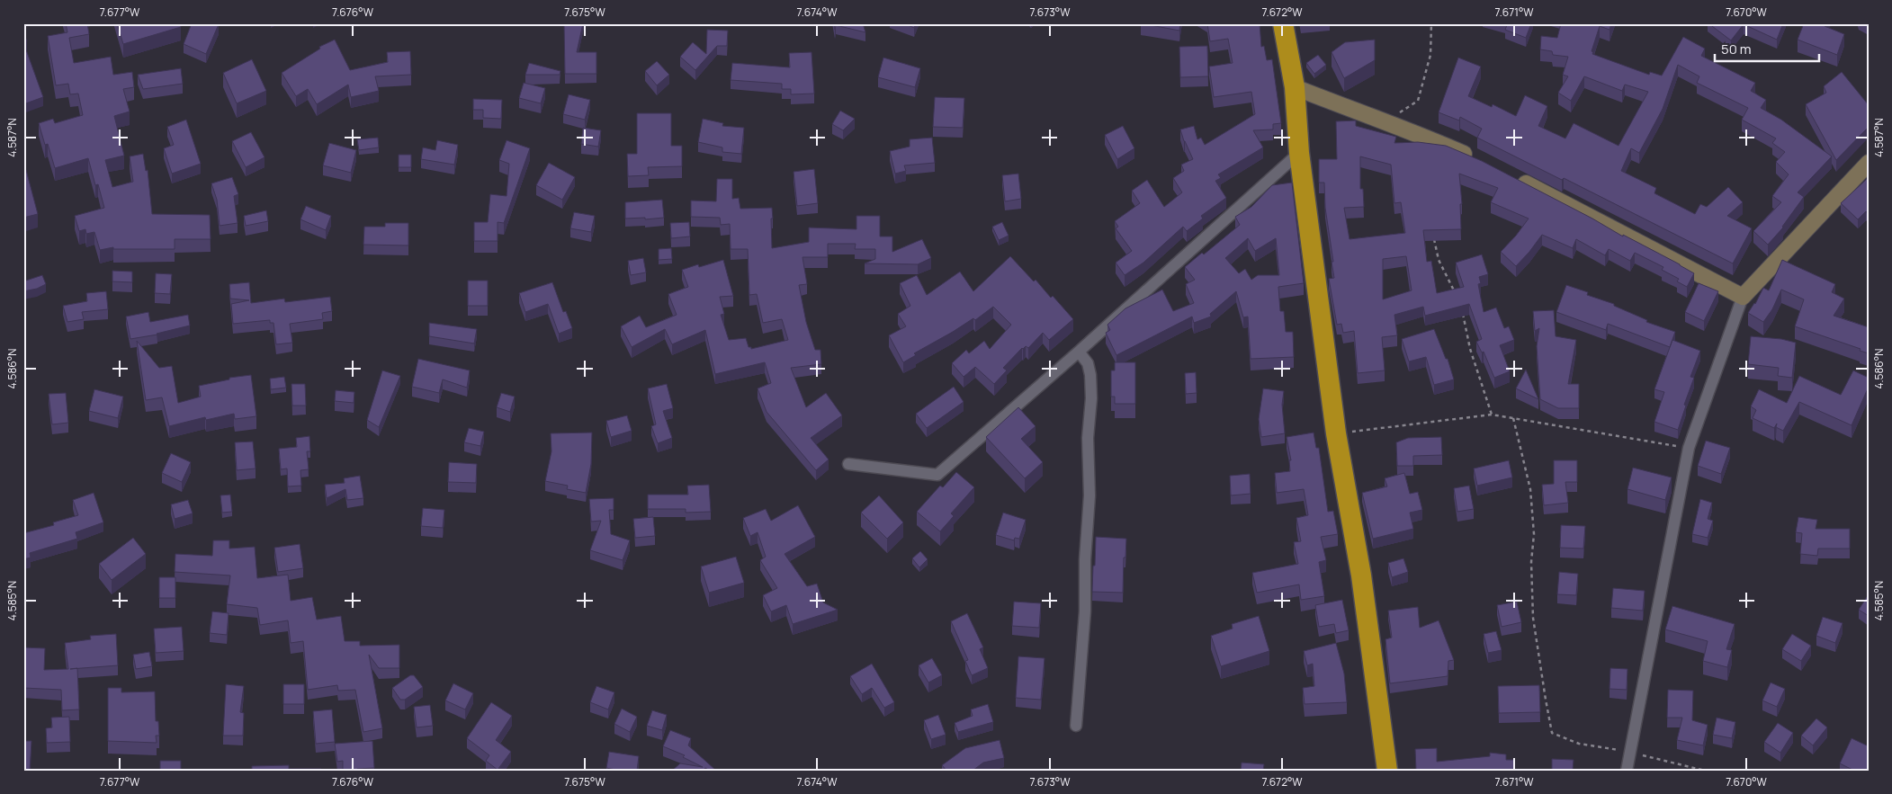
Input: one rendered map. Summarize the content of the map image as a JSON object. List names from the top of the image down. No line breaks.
{"scale_bar":"50 m","coordinates":["7.677°W","7.676°W","7.675°W","7.674°W","7.673°W","7.672°W","7.671°W","7.670°W","4.587°N","4.586°N","4.585°N"]}
